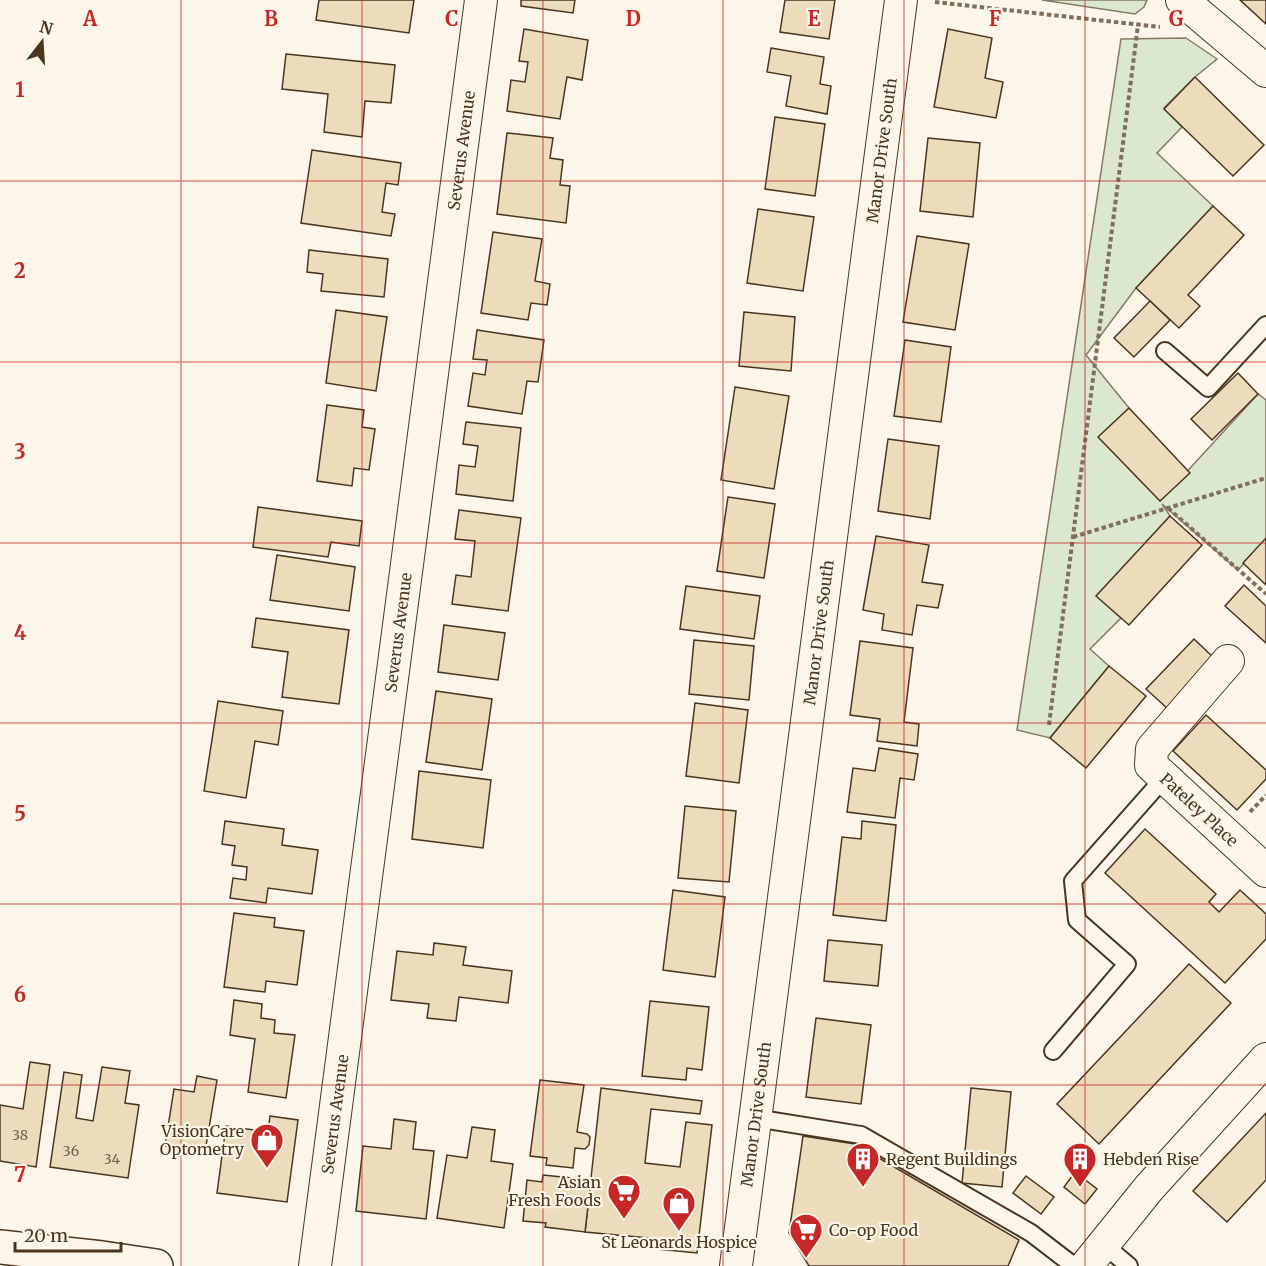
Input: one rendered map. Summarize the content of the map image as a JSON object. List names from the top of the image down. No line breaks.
{"streets":{"street":["Severus Avenue","Manor Drive South","Pateley Place"]},"places":{"shop":["VisionCare Optometry","St Leonards Hospice"],"building":["Regent Buildings","Hebden Rise"],"supermarket":["Asian Fresh Foods","Co-op Food"]},"house_numbers":["38","36","34"],"scale_bar":"20 m","north":"top","grid":{"columns":["A","B","C","D","E","F","G"],"rows":["1","2","3","4","5","6","7"]}}
